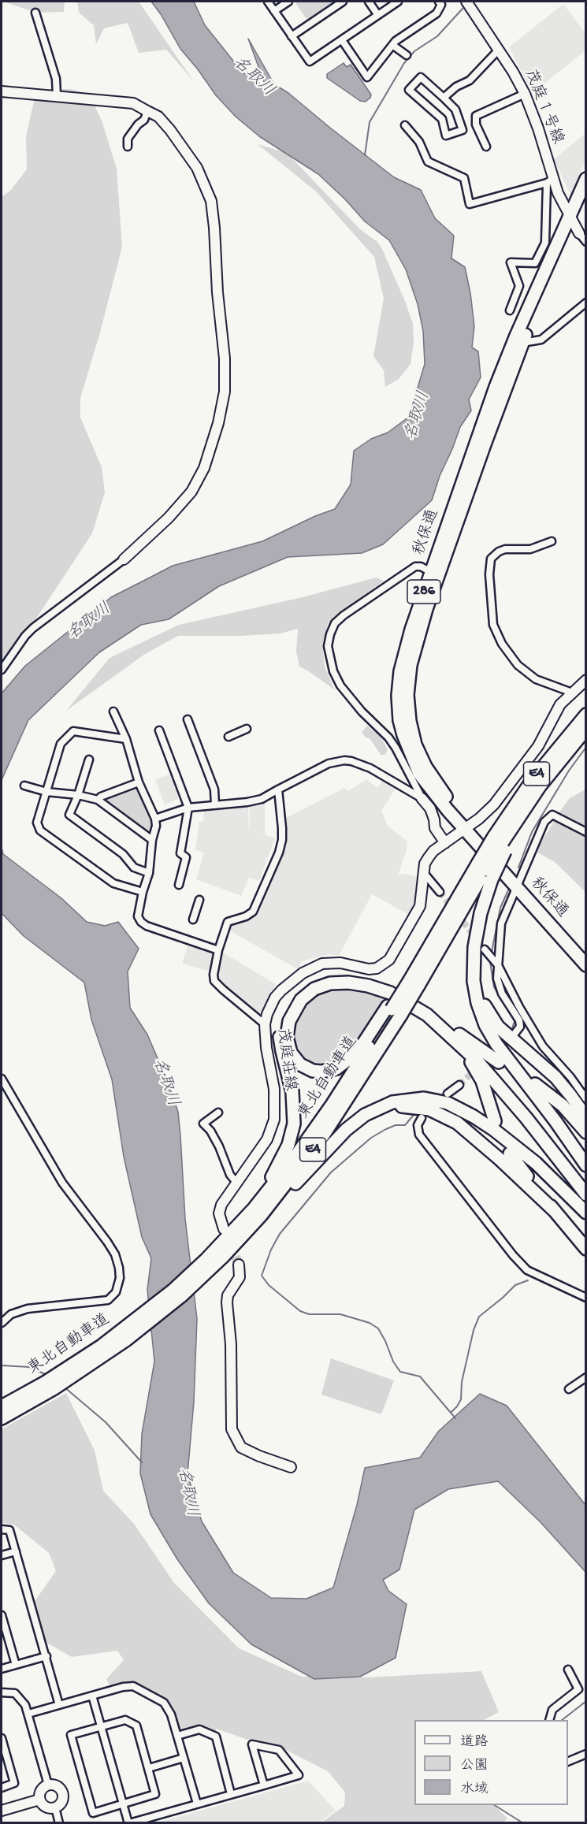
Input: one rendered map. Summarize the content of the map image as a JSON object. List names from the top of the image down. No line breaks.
{"streets":{"highway":["秋保通","286","E4","東北自動車道"],"street":["茂庭１号線","茂庭荘線"]},"crossings":[["茂庭１号線","秋保通"],["秋保通","茂庭荘線"],["E4","東北自動車道"]],"water":["名取川"],"legend":["道路","公園","水域"]}
